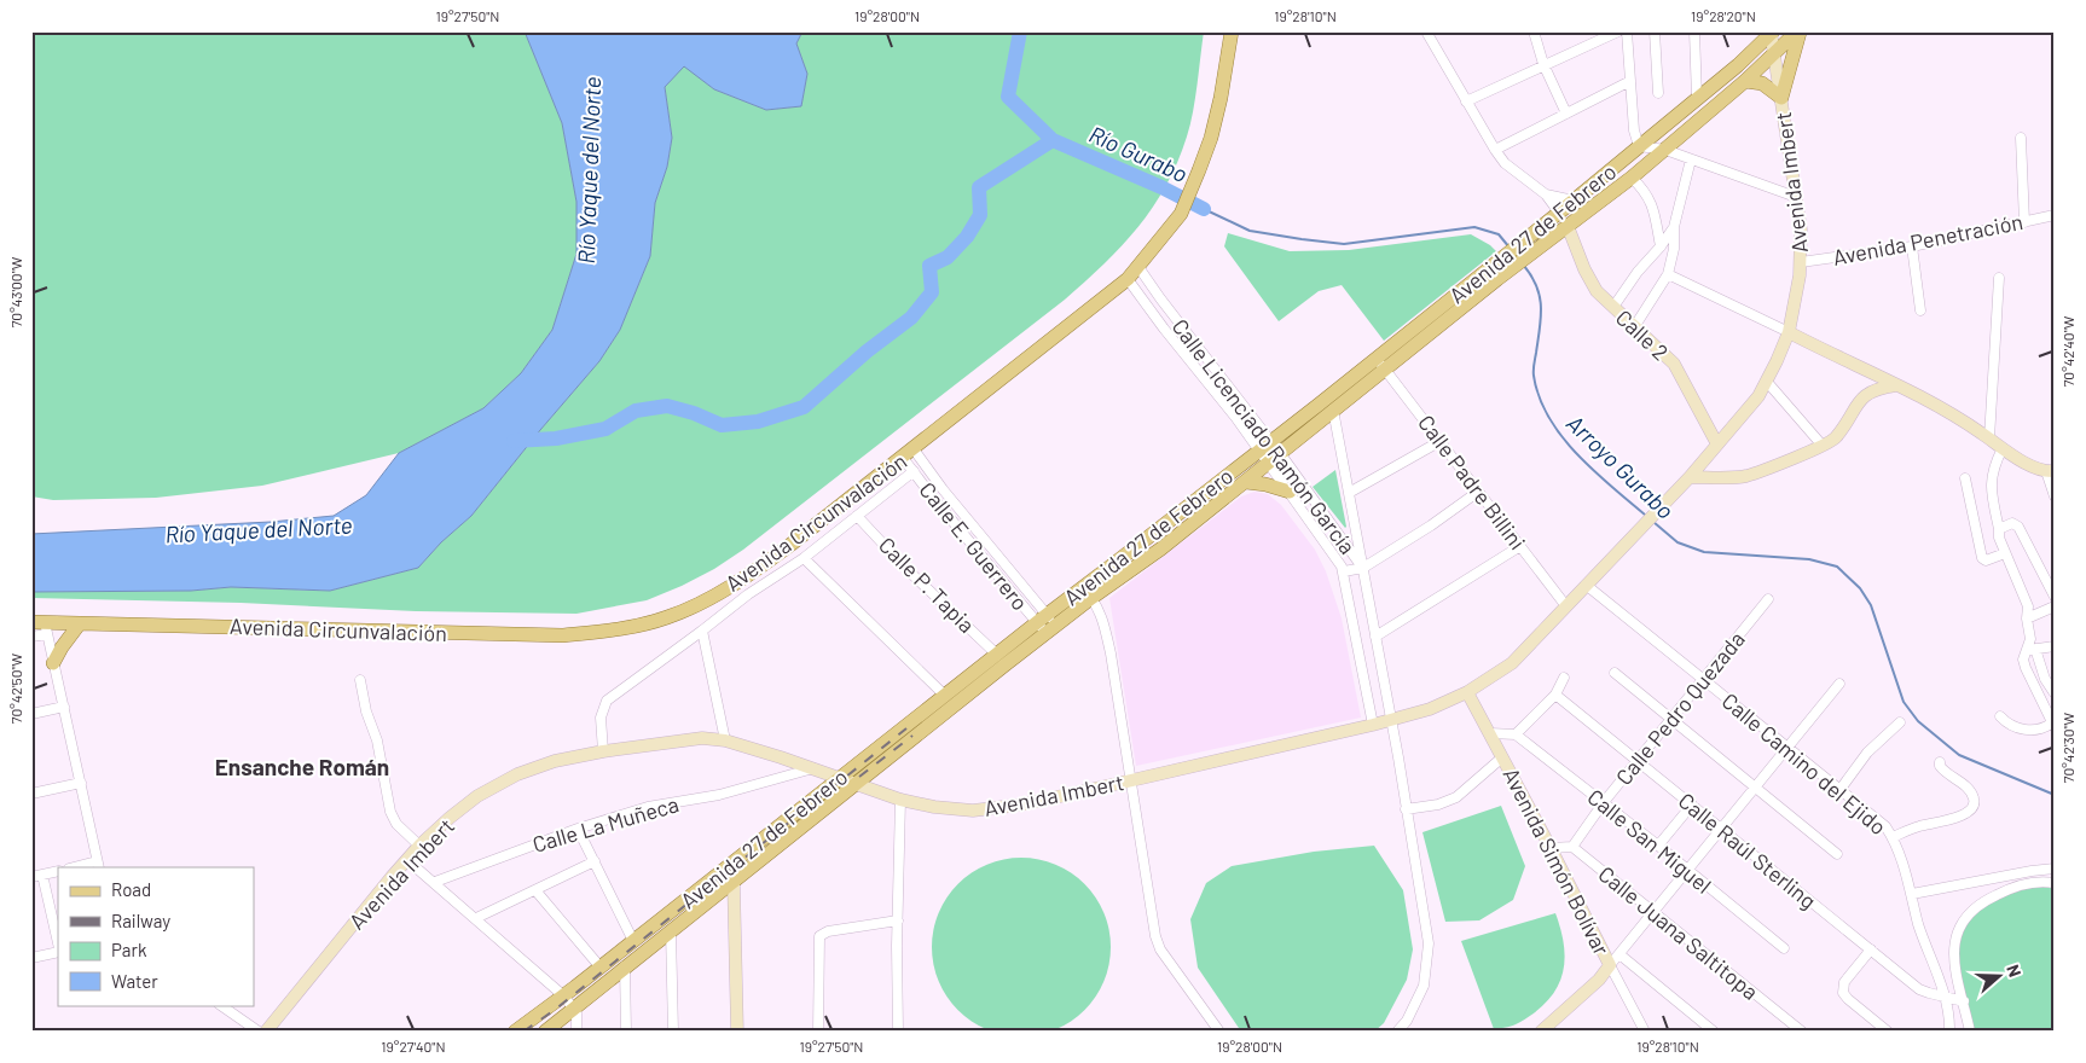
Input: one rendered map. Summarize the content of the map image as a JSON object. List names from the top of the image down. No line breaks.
{"streets":{"main road":["Avenida Imbert","Avenida 27 de Febrero","Calle 2","Avenida Circunvalación","Avenida Simón Bolívar"],"street":["Avenida Penetración","Calle Licenciado Ramón García","Calle Padre Billini","Calle E. Guerrero","Calle P. Tapia","Calle Pedro Quezada","Calle Camino del Ejido","Calle La Muñeca","Calle San Miguel","Calle Raúl Sterling","Calle Juana Saltitopa"]},"crossings":[["Avenida Imbert","Avenida 27 de Febrero"],["Avenida Imbert","Avenida Penetración"],["Avenida Imbert","Calle 2"],["Avenida Imbert","Calle Licenciado Ramón García"],["Avenida Imbert","Calle Padre Billini"],["Avenida Imbert","Calle Camino del Ejido"],["Avenida Imbert","Calle La Muñeca"],["Avenida Imbert","Avenida Simón Bolívar"],["Avenida 27 de Febrero","Calle 2"],["Avenida 27 de Febrero","Calle Licenciado Ramón García"],["Avenida 27 de Febrero","Calle Padre Billini"],["Avenida 27 de Febrero","Calle E. Guerrero"],["Avenida 27 de Febrero","Calle P. Tapia"],["Calle Licenciado Ramón García","Avenida Circunvalación"],["Avenida Circunvalación","Calle E. Guerrero"],["Calle Pedro Quezada","Calle Camino del Ejido"],["Calle Pedro Quezada","Calle San Miguel"],["Calle Pedro Quezada","Calle Raúl Sterling"],["Calle Pedro Quezada","Calle Juana Saltitopa"],["Calle Camino del Ejido","Calle Raúl Sterling"]],"districts":["Ensanche Román"],"water":["Río Gurabo","Río Yaque del Norte","Arroyo Gurabo"],"legend":["Road","Railway","Park","Water"],"north":"right","coordinates":["19°27'50\"N","19°28'00\"N","19°28'10\"N","19°28'20\"N","70°43'00\"W","70°42'40\"W","70°42'50\"W","70°42'30\"W","19°27'40\"N"]}
